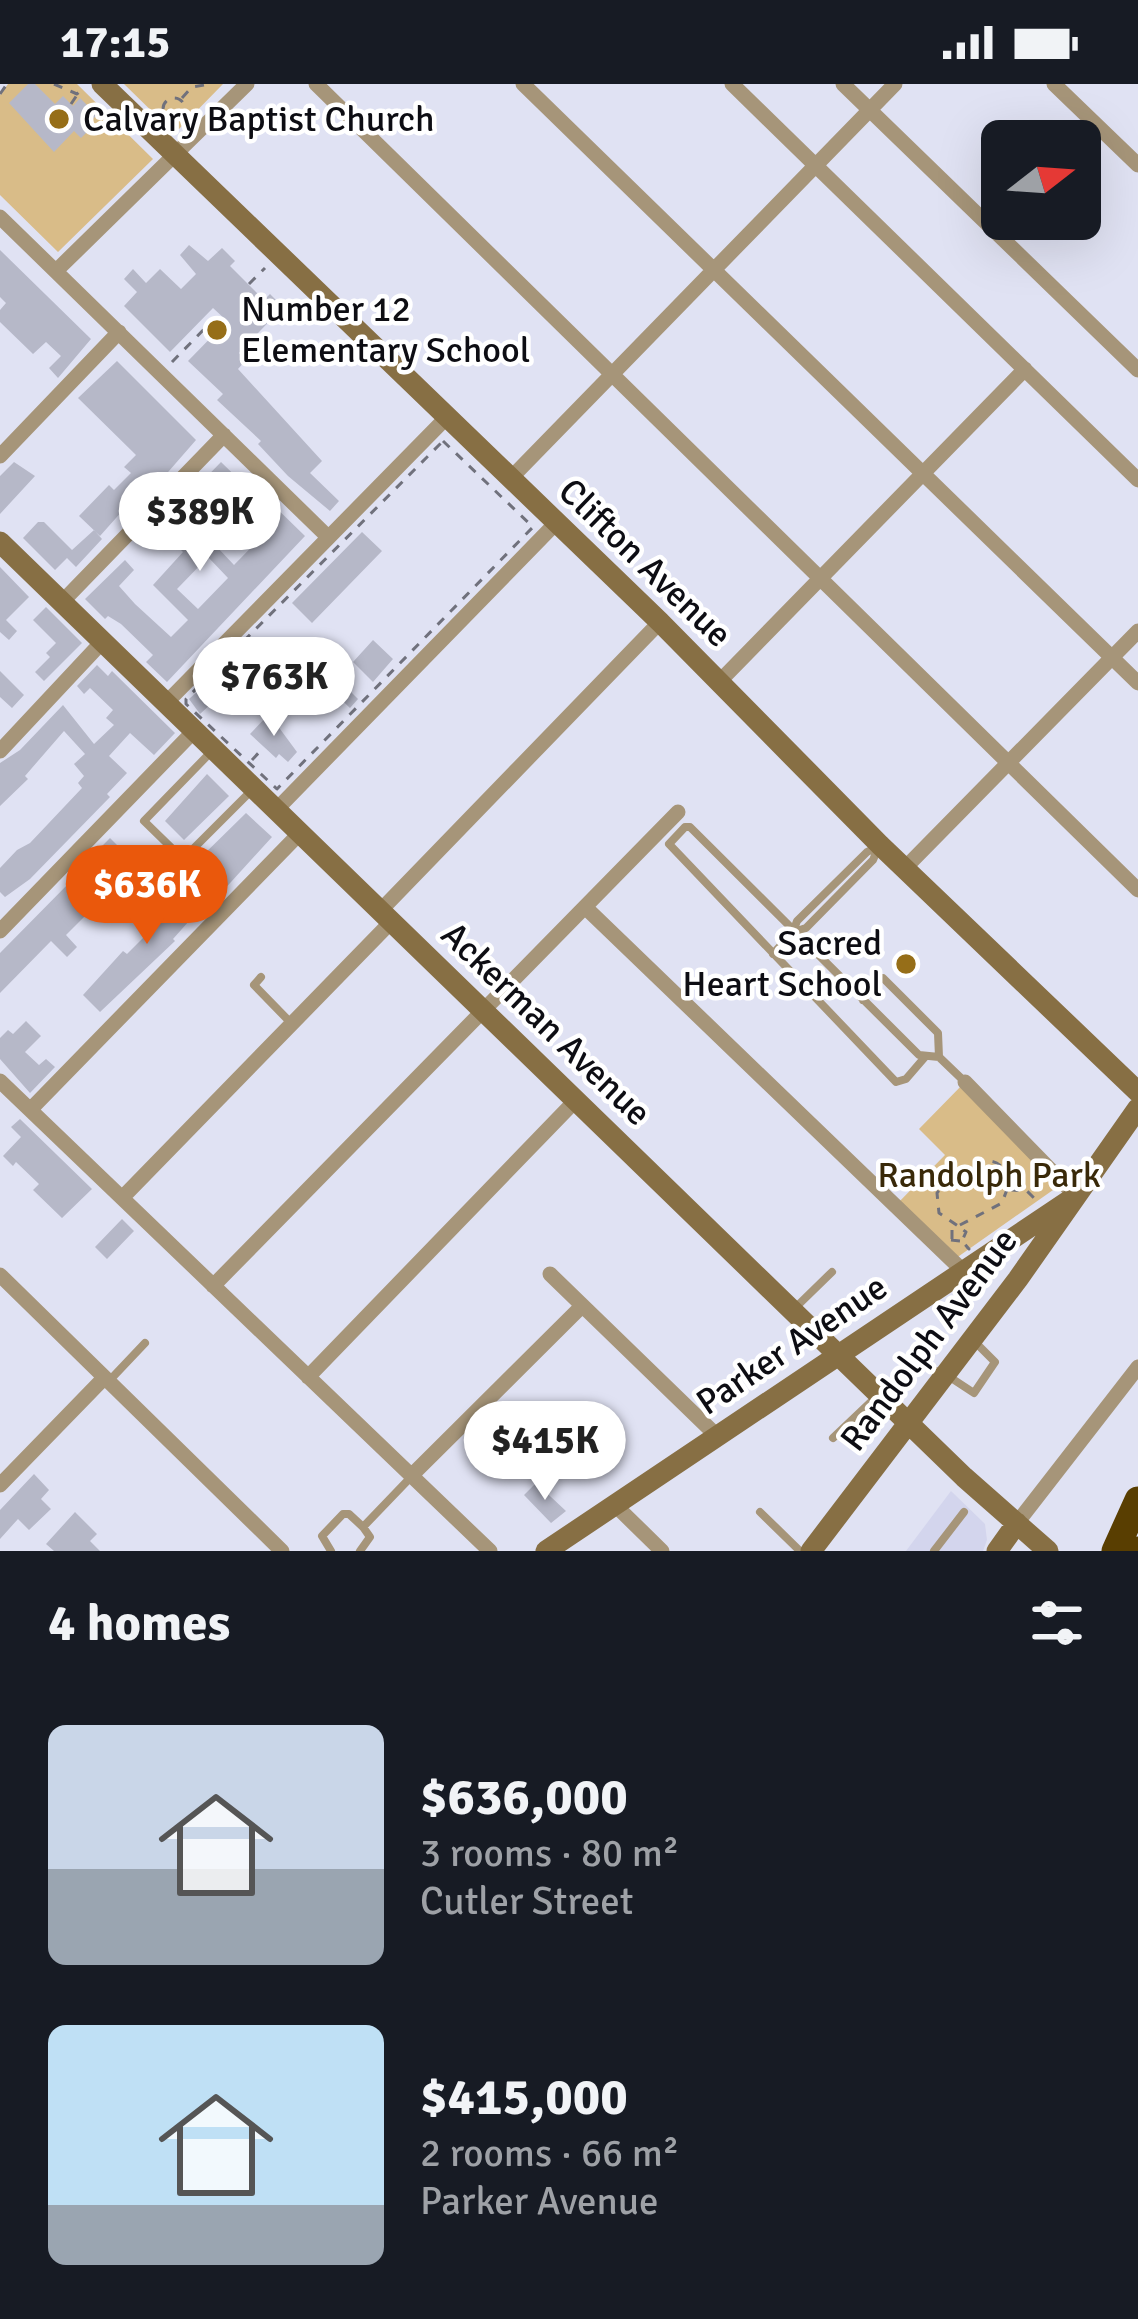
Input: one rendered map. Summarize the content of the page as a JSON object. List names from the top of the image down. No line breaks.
{"streets":{"street":["Clifton Avenue","Ackerman Avenue","Randolph Avenue","Parker Avenue"]},"crossings":[["Ackerman Avenue","Randolph Avenue"],["Ackerman Avenue","Parker Avenue"],["Randolph Avenue","Parker Avenue"]],"parks":["Randolph Park"],"places":["Calvary Baptist Church","Number 12 Elementary School","Sacred Heart School"],"north":"right","page":{"status":"17:15","price":["$389K","$763K","$636K","$415K"],"heading":"4 homes","list":[{"name":"$636,000","note":"3 rooms · 80 m² · Cutler Street"},{"name":"$415,000","note":"2 rooms · 66 m² · Parker Avenue"}]}}
